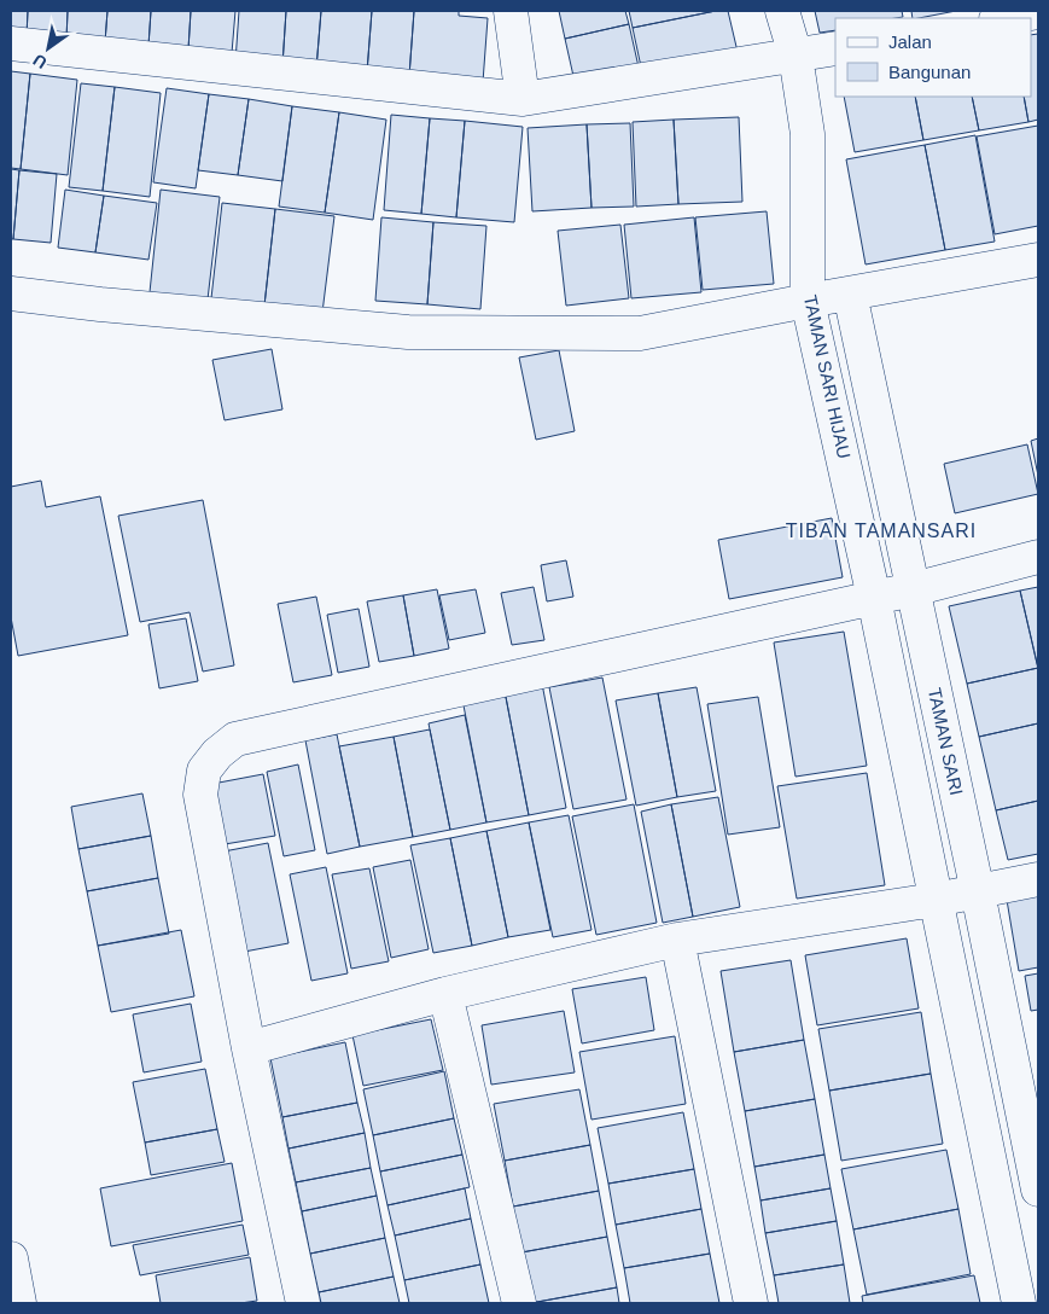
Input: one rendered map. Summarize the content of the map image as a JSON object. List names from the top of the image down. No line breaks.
{"streets":{"street":["TAMAN SARI HIJAU","TAMAN SARI"]},"districts":["TIBAN TAMANSARI"],"legend":["Jalan","Bangunan"],"north":"bottom left"}
